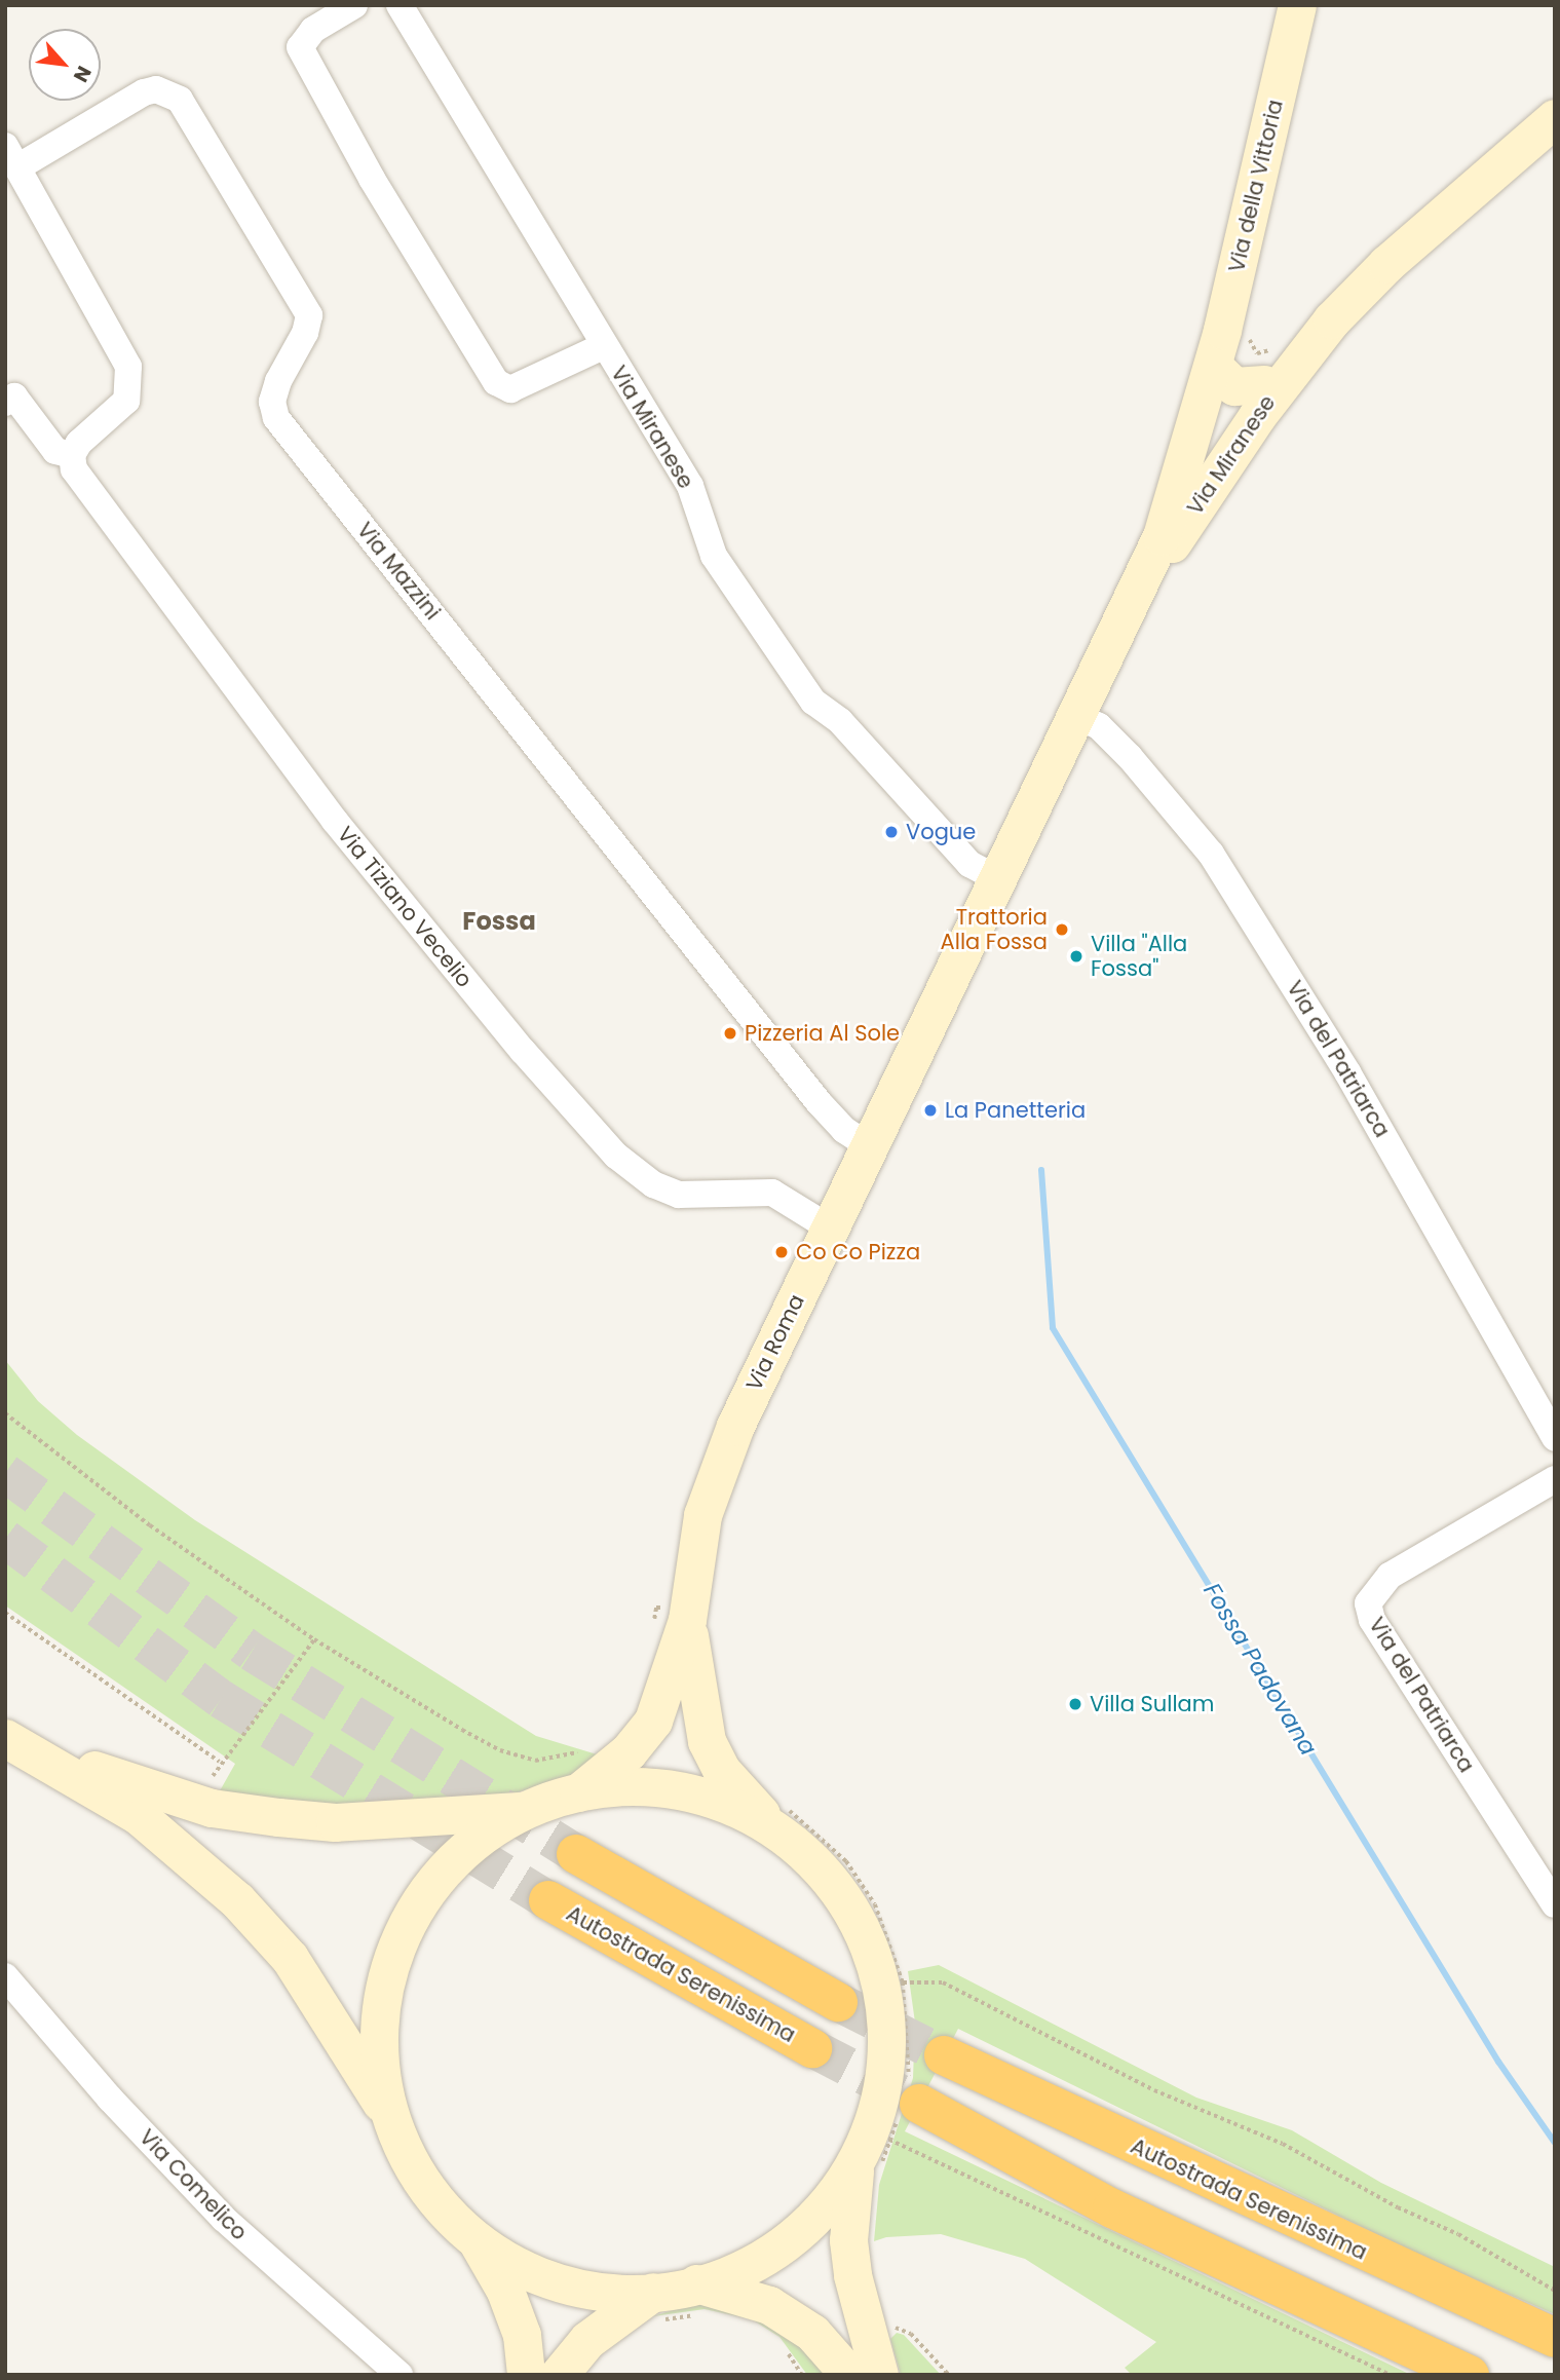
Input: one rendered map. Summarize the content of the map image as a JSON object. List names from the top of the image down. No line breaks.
{"streets":{"highway":["Autostrada Serenissima"],"main road":["Via della Vittoria","Via Miranese","Via Roma"],"street":["Via Mazzini","Via Tiziano Vecelio","Via del Patriarca","Via Comelico"]},"crossings":[["Via della Vittoria","Via Miranese"],["Via Miranese","Via del Patriarca"],["Via Miranese","Via Roma"],["Via Mazzini","Via Roma"],["Via Tiziano Vecelio","Via Roma"]],"districts":["Fossa"],"water":["Fossa Padovana"],"places":["Vogue","Trattoria Alla Fossa","Villa \"Alla Fossa\"","Pizzeria Al Sole","La Panetteria","Co Co Pizza","Villa Sullam"],"north":"bottom right"}
